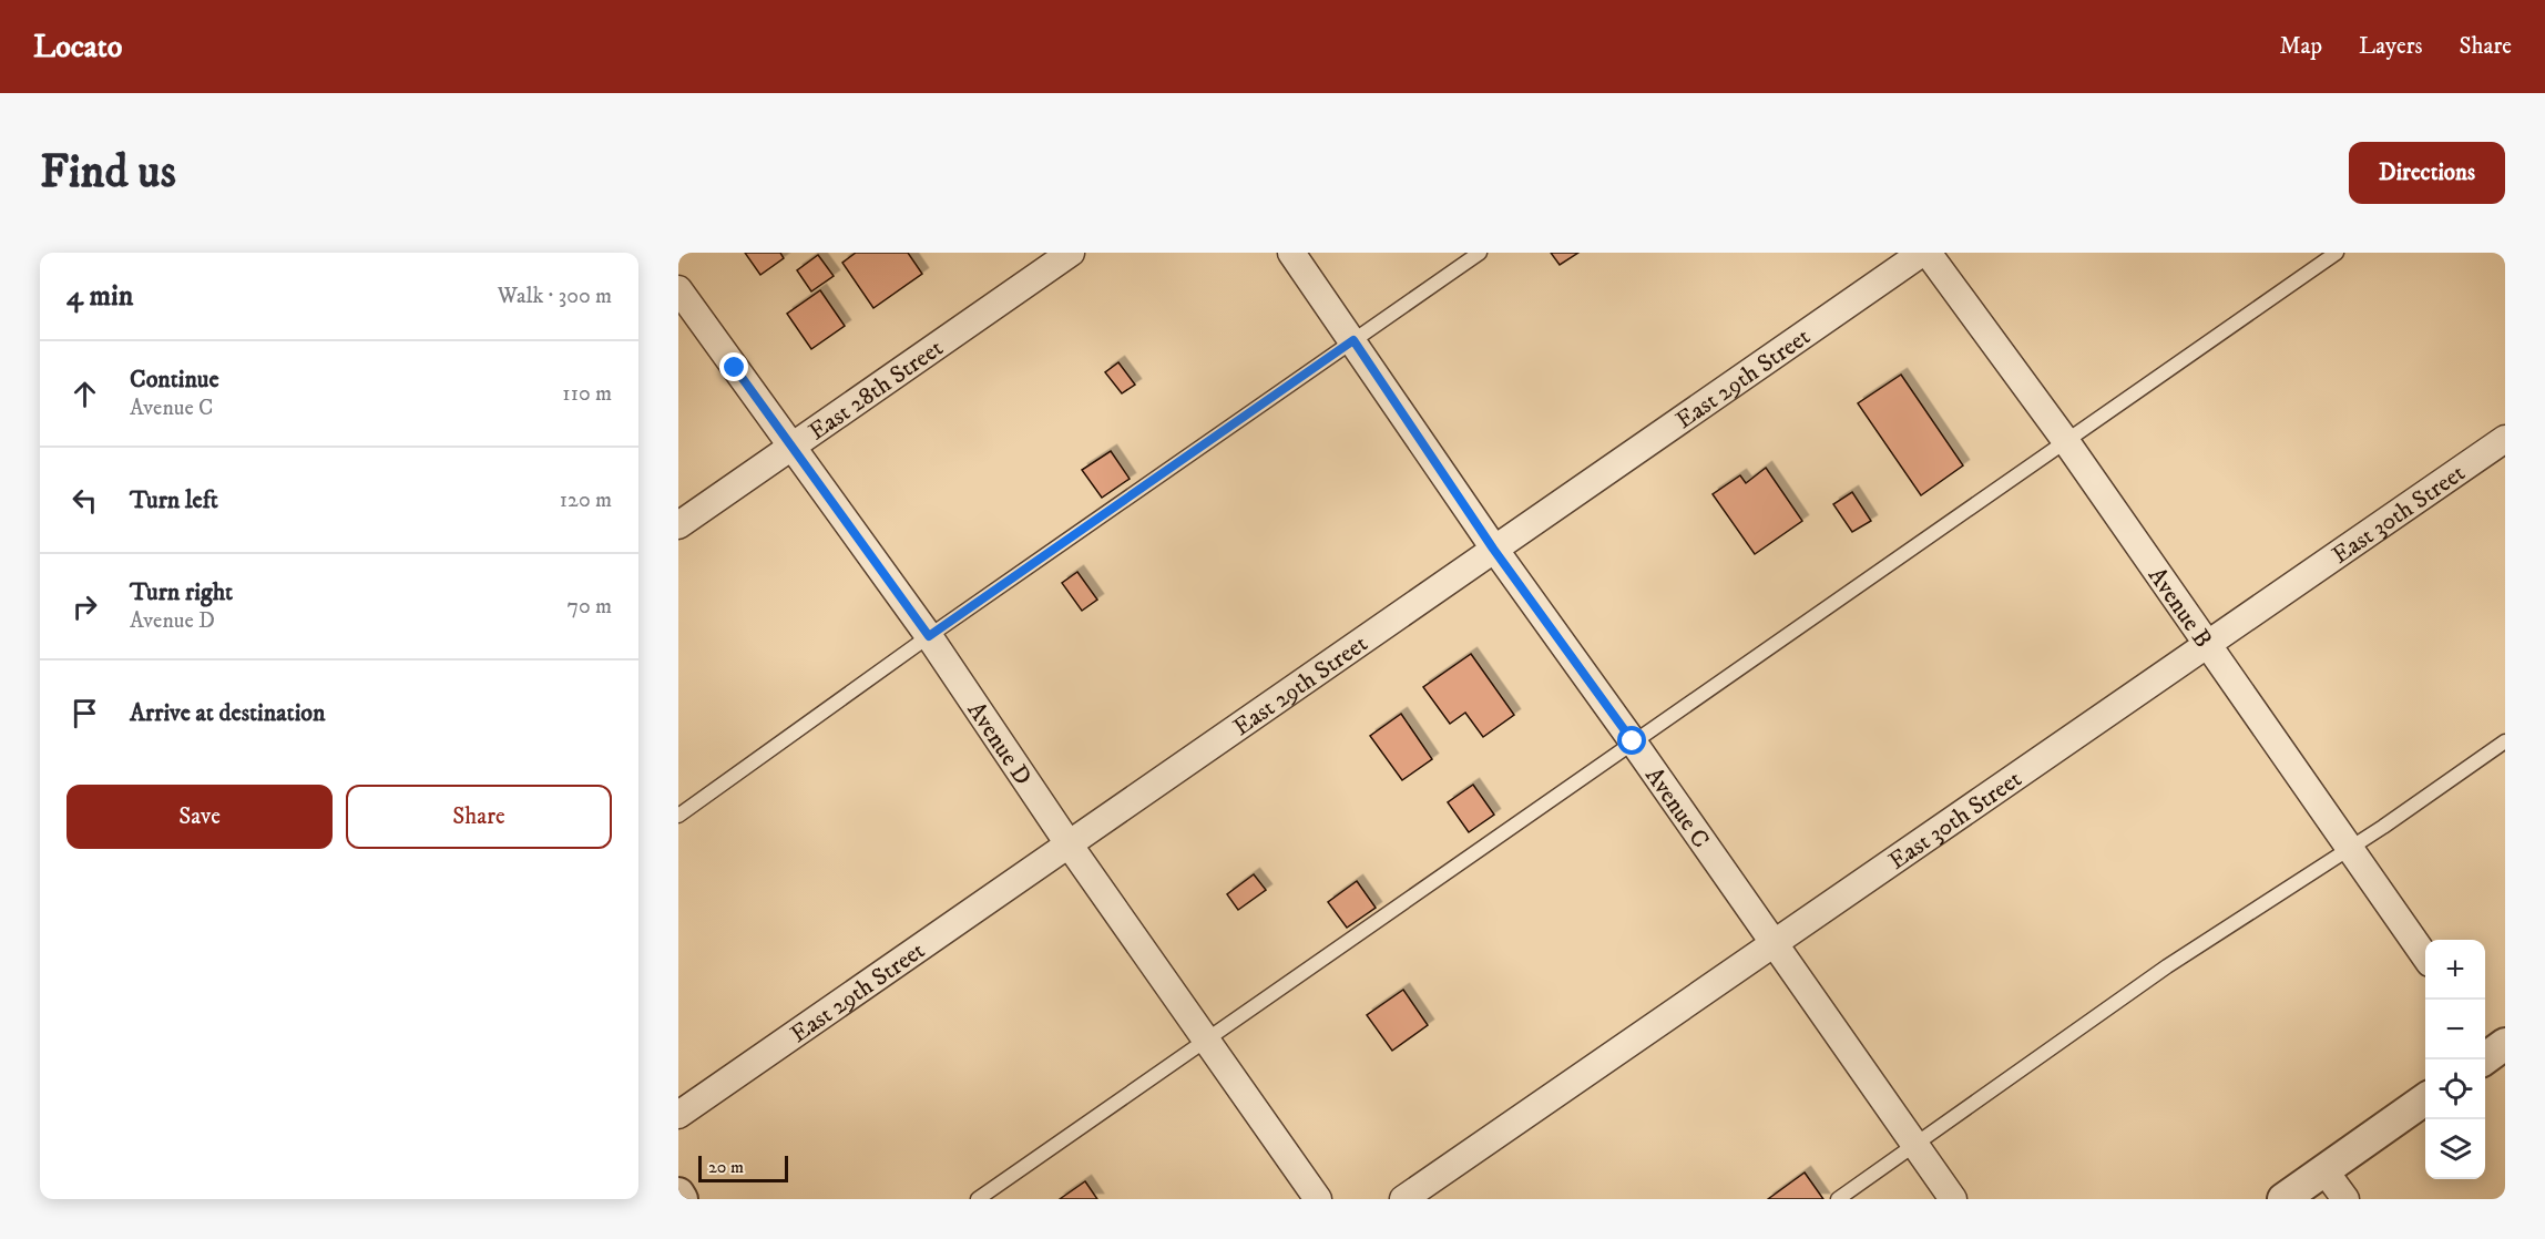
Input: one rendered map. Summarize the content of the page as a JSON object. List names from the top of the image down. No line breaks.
{"streets":{"street":["East 29th Street","East 28th Street","East 30th Street","Avenue B","Avenue D","Avenue C"]},"crossings":[["East 29th Street","Avenue D"],["East 29th Street","Avenue C"],["East 28th Street","Avenue D"],["East 30th Street","Avenue B"],["East 30th Street","Avenue C"]],"scale_bar":"20 m","page":{"header":"Locato","nav":["Map","Layers","Share"],"buttons":["Directions",["Save","Share"]],"title":"Find us","heading":["4 min","Walk · 300 m"],"list":[["Continue","Avenue C","110 m"],["Turn left","120 m"],["Turn right","Avenue D","70 m"],"Arrive at destination"],"map_buttons":["+","−"],"scale":"20 m"}}
